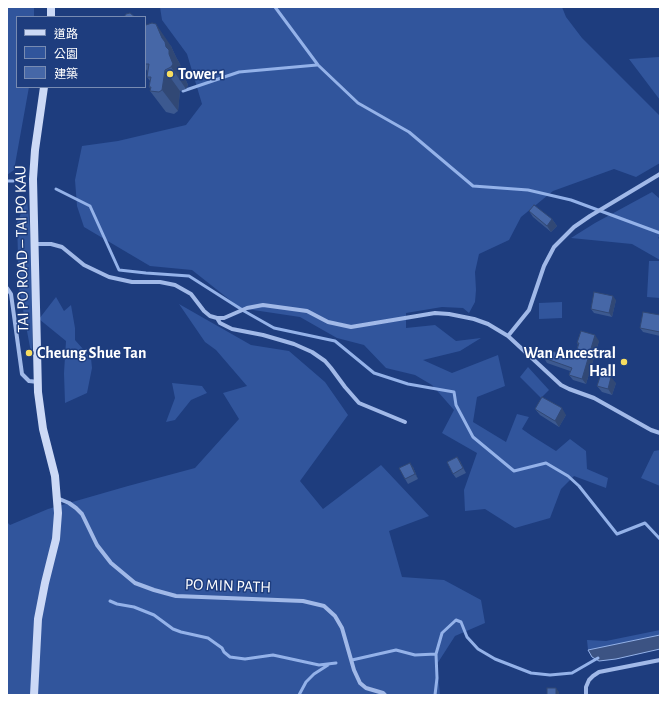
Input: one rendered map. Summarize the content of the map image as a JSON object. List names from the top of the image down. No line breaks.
{"streets":{"main road":["TAI PO ROAD – TAI PO KAU"],"street":["PO MIN PATH"]},"crossings":[["TAI PO ROAD – TAI PO KAU","PO MIN PATH"]],"places":["Tower 1","Cheung Shue Tan","Wan Ancestral Hall"],"legend":["道路","公園","建築"]}
